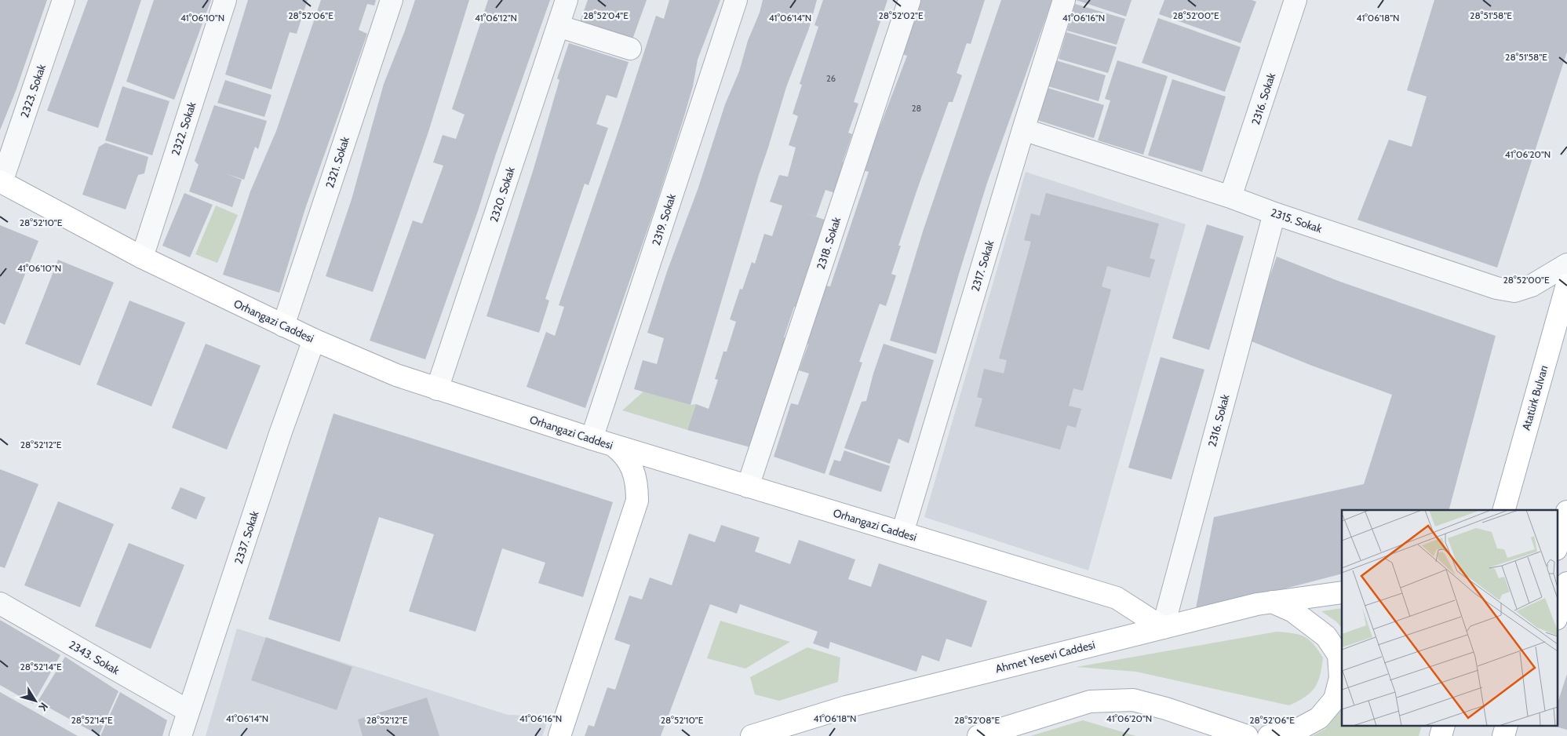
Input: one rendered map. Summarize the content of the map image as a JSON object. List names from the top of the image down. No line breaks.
{"streets":{"main road":["Orhangazi Caddesi","Atatürk Bulvarı","Ahmet Yesevi Caddesi"],"street":["2323. Sokak","2316. Sokak","2322. Sokak","2321. Sokak","2320. Sokak","2319. Sokak","2315. Sokak","2318. Sokak","2317. Sokak","2337. Sokak","2343. Sokak"]},"crossings":[["2323. Sokak","Orhangazi Caddesi"],["2316. Sokak","2315. Sokak"],["2316. Sokak","Orhangazi Caddesi"],["2316. Sokak","Ahmet Yesevi Caddesi"],["2322. Sokak","Orhangazi Caddesi"],["2321. Sokak","Orhangazi Caddesi"],["2320. Sokak","Orhangazi Caddesi"],["2319. Sokak","Orhangazi Caddesi"],["2315. Sokak","2317. Sokak"],["2318. Sokak","Orhangazi Caddesi"],["2317. Sokak","Orhangazi Caddesi"],["Orhangazi Caddesi","2337. Sokak"],["Orhangazi Caddesi","Ahmet Yesevi Caddesi"],["2337. Sokak","2343. Sokak"]],"house_numbers":["26","28"],"north":"bottom right","coordinates":["28°52'06\"E","28°52'02\"E","28°52'00\"E","28°51'58\"E","28°52'04\"E","41°06'10\"N","41°06'12\"N","41°06'14\"N","41°06'16\"N","41°06'18\"N","41°06'20\"N","28°52'10\"E","28°52'12\"E","28°52'14\"E","28°52'08\"E"]}
